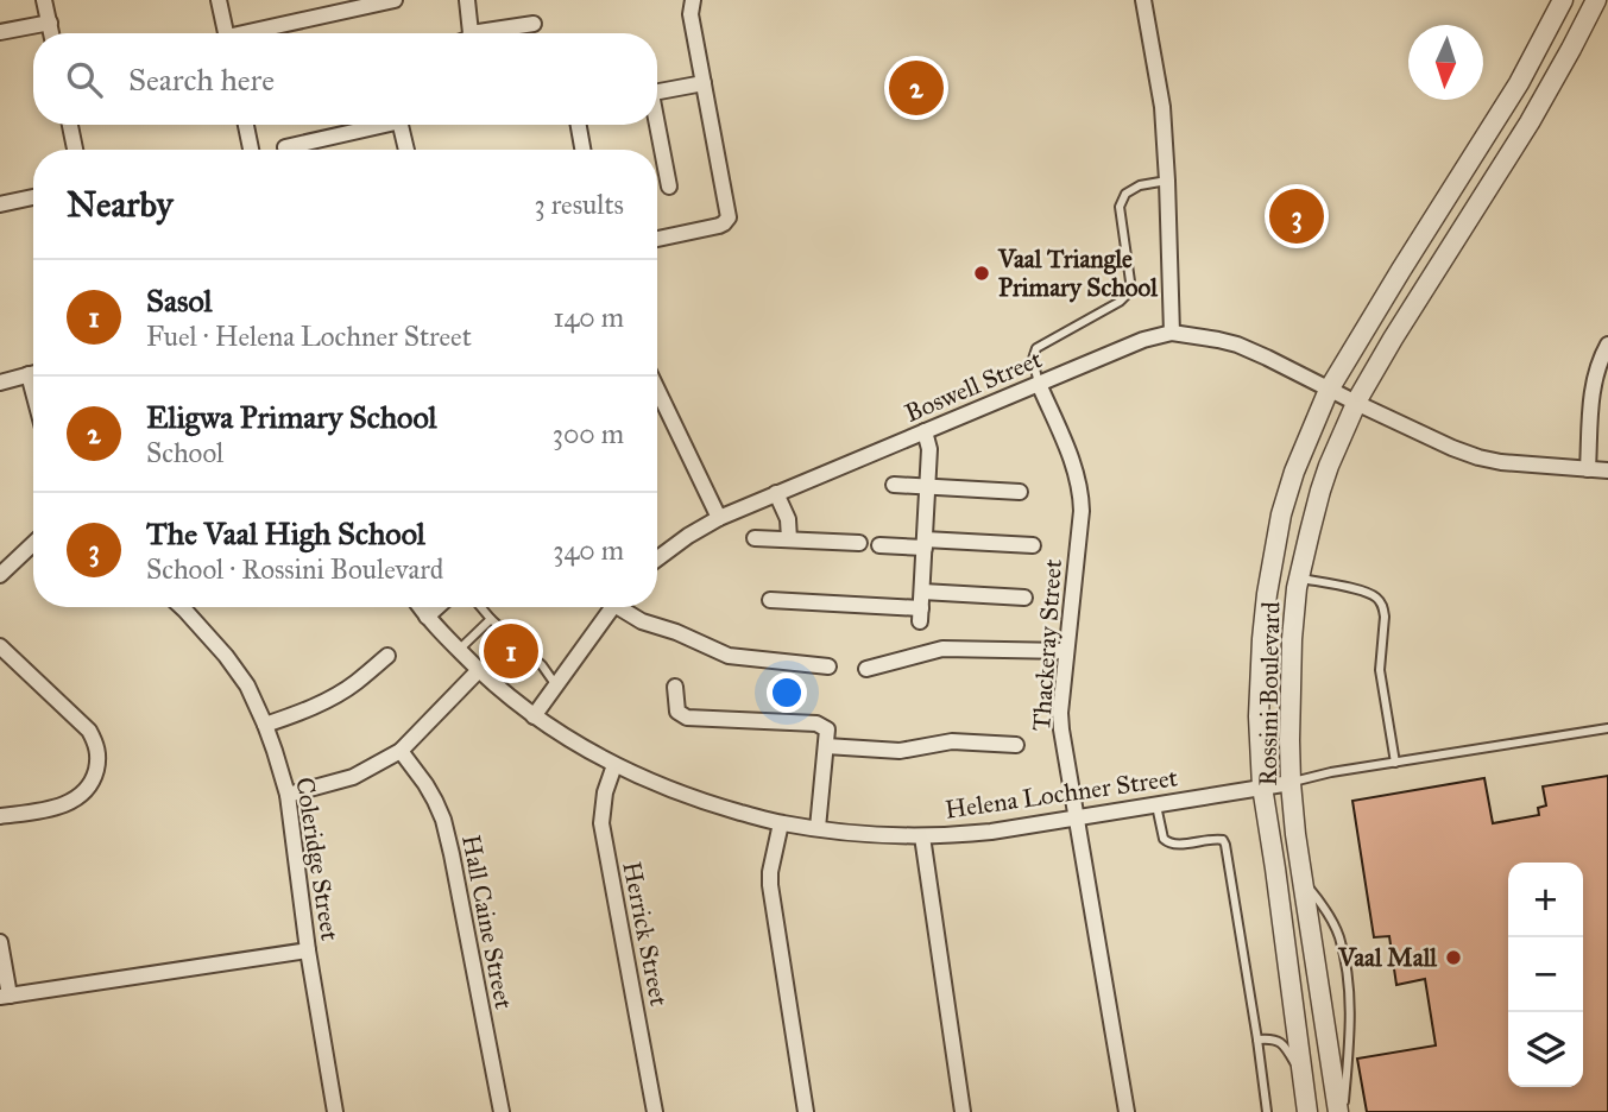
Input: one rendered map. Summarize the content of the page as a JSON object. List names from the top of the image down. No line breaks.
{"streets":{"street":["Boswell Street","Thackeray Street","Rossini Boulevard","Helena Lochner Street","Coleridge Street","Hall Caine Street","Herrick Street"]},"crossings":[["Boswell Street","Thackeray Street"],["Boswell Street","Rossini Boulevard"],["Thackeray Street","Helena Lochner Street"],["Rossini Boulevard","Helena Lochner Street"],["Helena Lochner Street","Herrick Street"]],"places":["Vaal Triangle Primary School","Vaal Mall"],"north":"bottom","page":{"search":"Search here","pins":["2","3","1"],"heading":["Nearby","3 results"],"list":[{"mark":"1","name":"Sasol","note":"Fuel · Helena Lochner Street","value":"140 m"},{"mark":"2","name":"Eligwa Primary School","note":"School","value":"300 m"},{"mark":"3","name":"The Vaal High School","note":"School · Rossini Boulevard","value":"340 m"}],"map_buttons":["+","−"]}}
